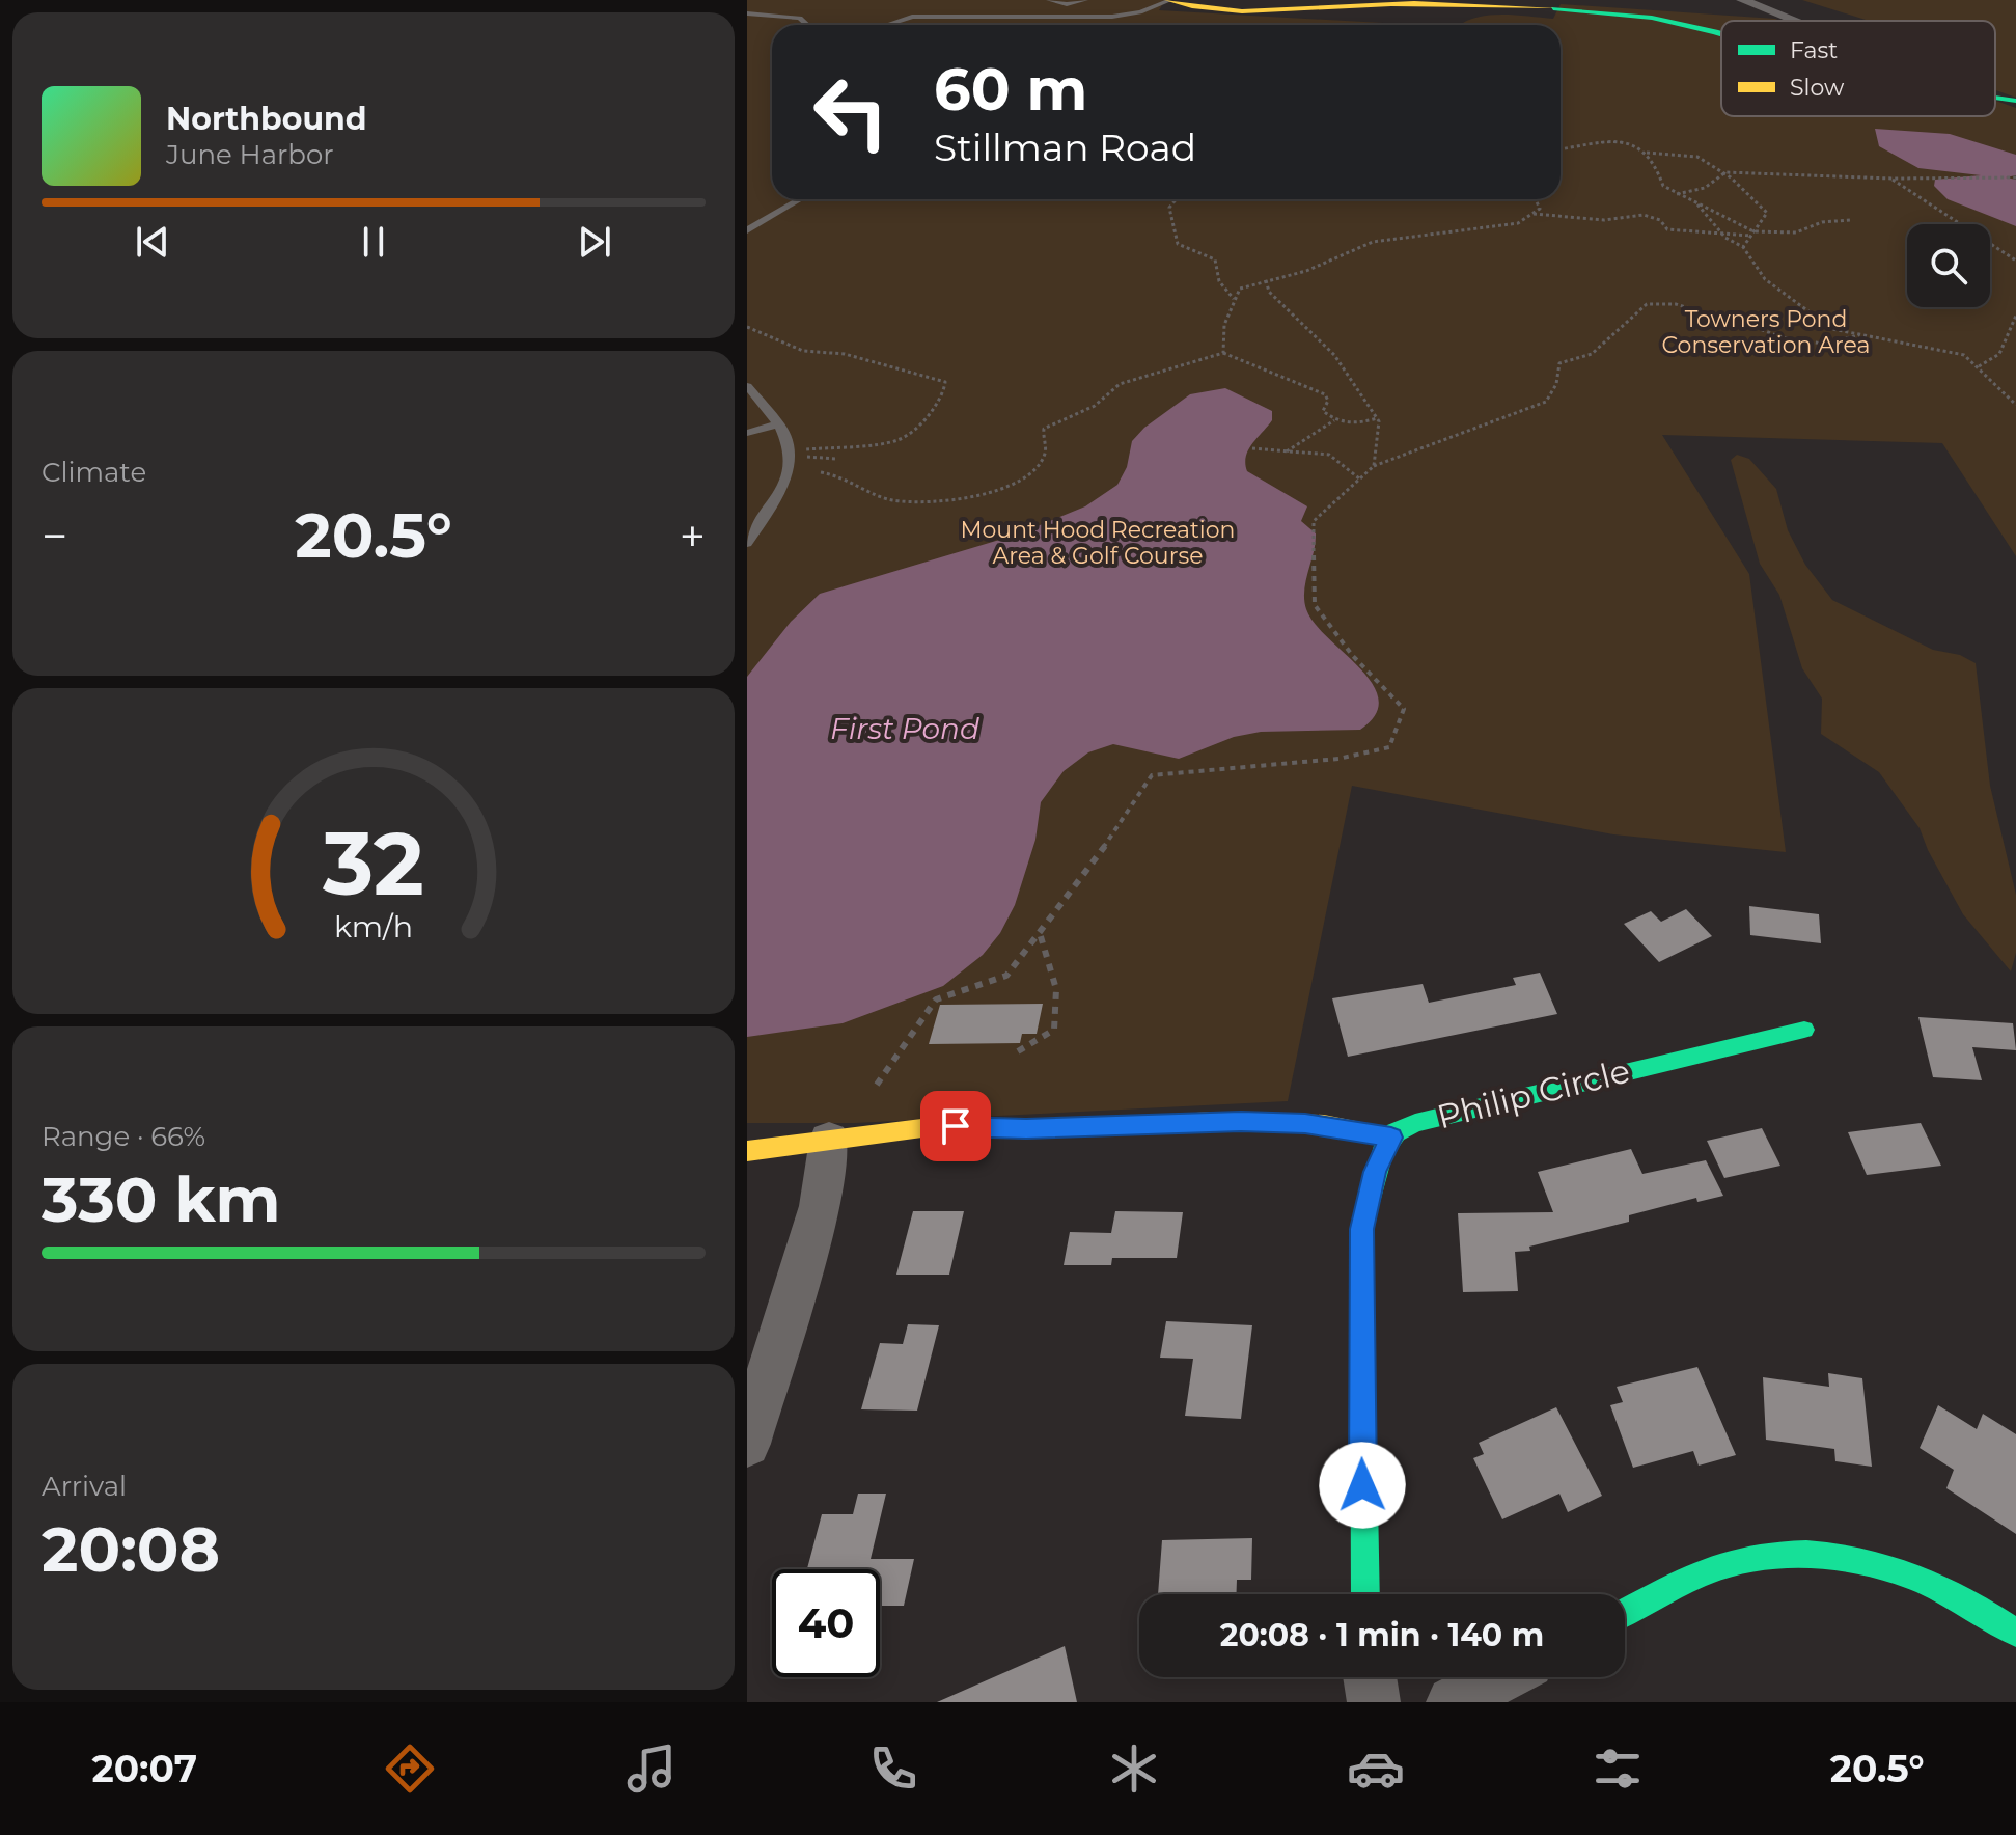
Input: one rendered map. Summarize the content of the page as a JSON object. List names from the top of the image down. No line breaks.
{"streets":{"street":["Philip Circle"]},"water":["First Pond"],"parks":["Towners Pond Conservation Area","Mount Hood Recreation Area & Golf Course"],"legend":["Fast","Slow"],"page":{"turn":["60 m","Stillman Road"],"song":["Northbound","June Harbor"],"tile":["Climate",["Range · 66%","330 km"],["Arrival","20:08"]],"heat":["−","20.5°","+"],"limit":"40","trip":"20:08 · 1 min · 140 m","tabs":["20:07","20.5°"],"gauge":["32","km/h"]}}
